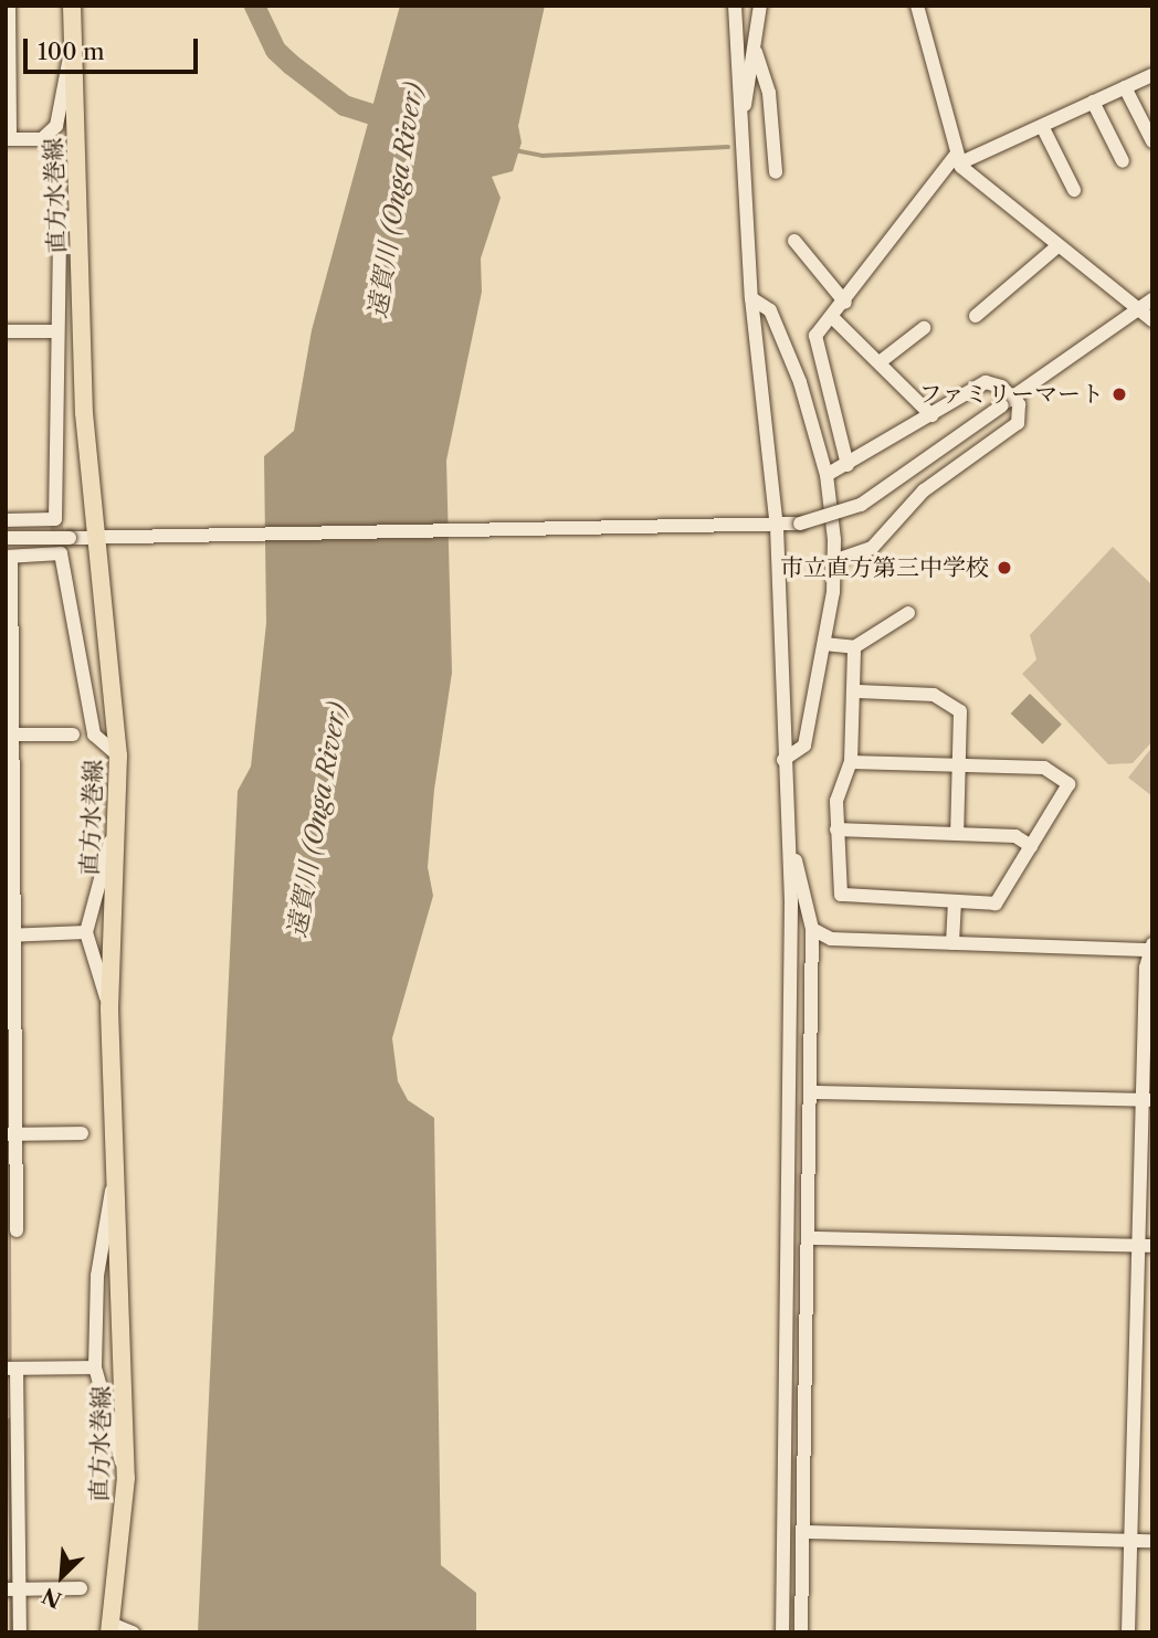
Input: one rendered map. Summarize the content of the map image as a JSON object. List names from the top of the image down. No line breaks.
{"streets":{"main road":["直方水巻線"]},"water":["遠賀川 (Onga River)"],"places":["ファミリーマート","市立直方第三中学校"],"scale_bar":"100 m","north":"bottom left"}
